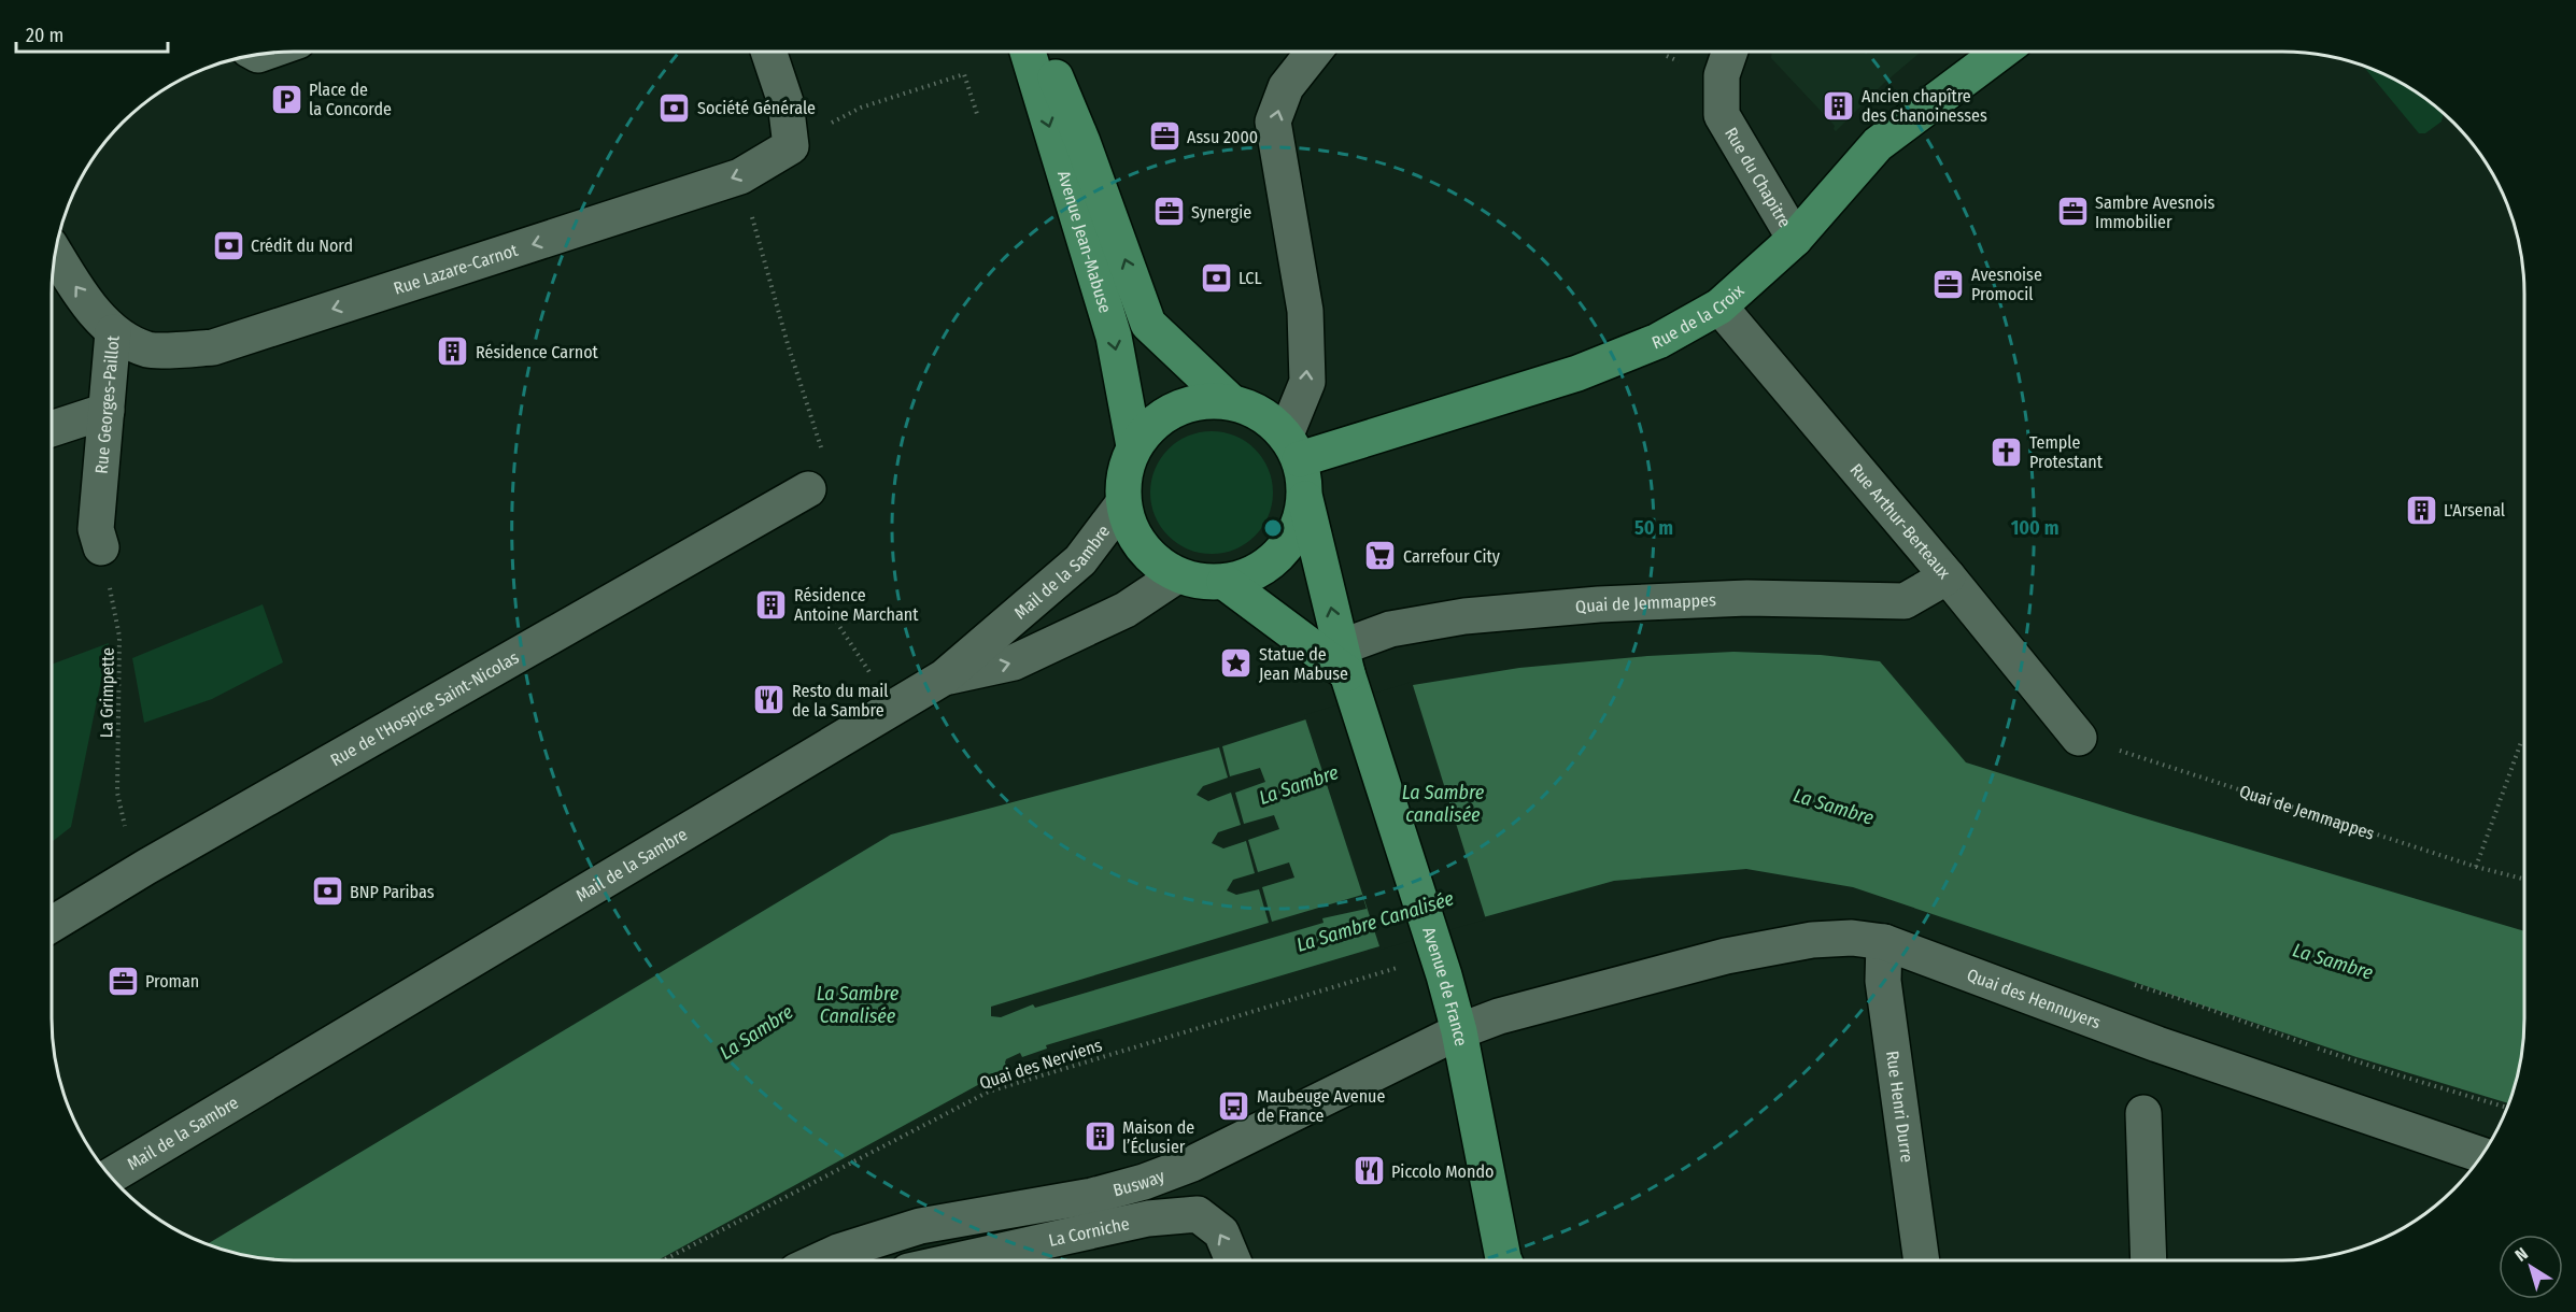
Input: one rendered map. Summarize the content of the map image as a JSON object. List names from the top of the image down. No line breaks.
{"streets":{"main road":["Avenue Jean-Mabuse","Rue de la Croix","Avenue de France"],"street":["Rue du Chapitre","Rue Lazare-Carnot","Rue Georges-Paillot","Rue Arthur-Berteaux","Mail de la Sambre","Quai de Jemmappes","Rue de l'Hospice Saint-Nicolas","Quai des Hennuyers","Rue Henri Durre","Busway","La Corniche"],"path":["La Grimpette","Quai des Nerviens"]},"crossings":[["Rue du Chapitre","Rue de la Croix"],["Avenue Jean-Mabuse","Rue de la Croix"],["Avenue Jean-Mabuse","Mail de la Sambre"],["Avenue Jean-Mabuse","Avenue de France"],["Rue Lazare-Carnot","Rue Georges-Paillot"],["Rue de la Croix","Rue Arthur-Berteaux"],["Rue de la Croix","Mail de la Sambre"],["Rue de la Croix","Avenue de France"],["Rue Arthur-Berteaux","Quai de Jemmappes"],["Mail de la Sambre","Avenue de France"],["Quai de Jemmappes","Avenue de France"],["Avenue de France","Quai des Nerviens"],["Avenue de France","Busway"],["Quai des Hennuyers","Rue Henri Durre"],["Quai des Hennuyers","Busway"]],"one_way":["Rue Lazare-Carnot","La Corniche"],"water":["La Sambre","La Sambre canalisée","La Sambre Canalisée"],"places":{"parking":["Place de la Concorde"],"building":["Ancien chapître des Chanoinesses","Résidence Carnot","L'Arsenal","Résidence Antoine Marchant","Maison de l’Éclusier"],"bank":["Société Générale","Crédit du Nord","LCL","BNP Paribas"],"office":["Assu 2000","Synergie","Sambre Avesnois Immobilier","Avesnoise Promocil","Proman"],"church":["Temple Protestant"],"supermarket":["Carrefour City"],"place":["Statue de Jean Mabuse"],"restaurant":["Resto du mail de la Sambre","Piccolo Mondo"],"bus stop":["Maubeuge Avenue de France"]},"scale_bar":"20 m","north":"top left","rings":["50 m","100 m"]}
